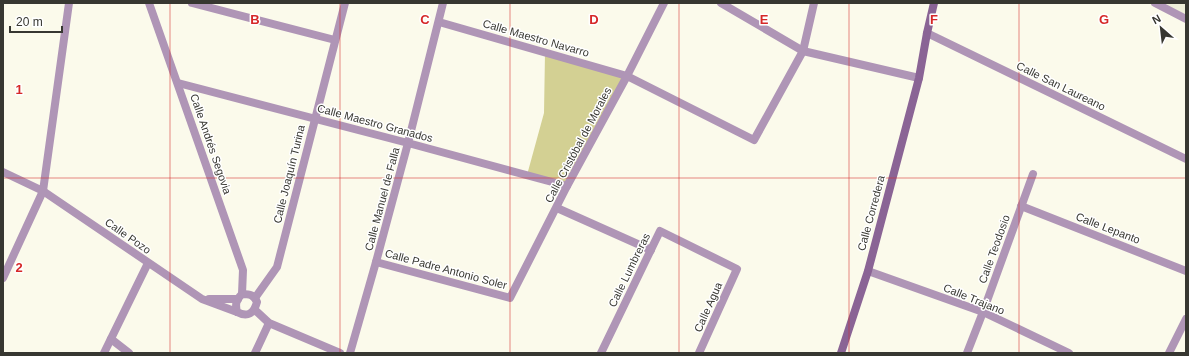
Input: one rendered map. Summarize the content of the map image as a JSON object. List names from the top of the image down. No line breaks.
{"streets":{"street":["Calle Maestro Navarro","Calle San Laureano","Calle Maestro Granados","Calle Andrés Segovia","Calle Cristóbal de Morales","Calle Joaquín Turina","Calle Manuel de Falla","Calle Corredera","Calle Lepanto","Calle Pozo","Calle Teodosio","Calle Padre Antonio Soler","Calle Lumbreras","Calle Trajano","Calle Agua"]},"crossings":[["Calle Maestro Navarro","Calle Cristóbal de Morales"],["Calle Maestro Navarro","Calle Manuel de Falla"],["Calle San Laureano","Calle Corredera"],["Calle Maestro Granados","Calle Andrés Segovia"],["Calle Maestro Granados","Calle Cristóbal de Morales"],["Calle Maestro Granados","Calle Joaquín Turina"],["Calle Maestro Granados","Calle Manuel de Falla"],["Calle Andrés Segovia","Calle Joaquín Turina"],["Calle Andrés Segovia","Calle Pozo"],["Calle Cristóbal de Morales","Calle Padre Antonio Soler"],["Calle Joaquín Turina","Calle Pozo"],["Calle Manuel de Falla","Calle Padre Antonio Soler"],["Calle Corredera","Calle Trajano"],["Calle Lepanto","Calle Teodosio"],["Calle Teodosio","Calle Trajano"],["Calle Lumbreras","Calle Agua"]],"scale_bar":"20 m","north":"top left","grid":{"columns":["B","C","D","E","F","G"],"rows":["1","2"]}}
